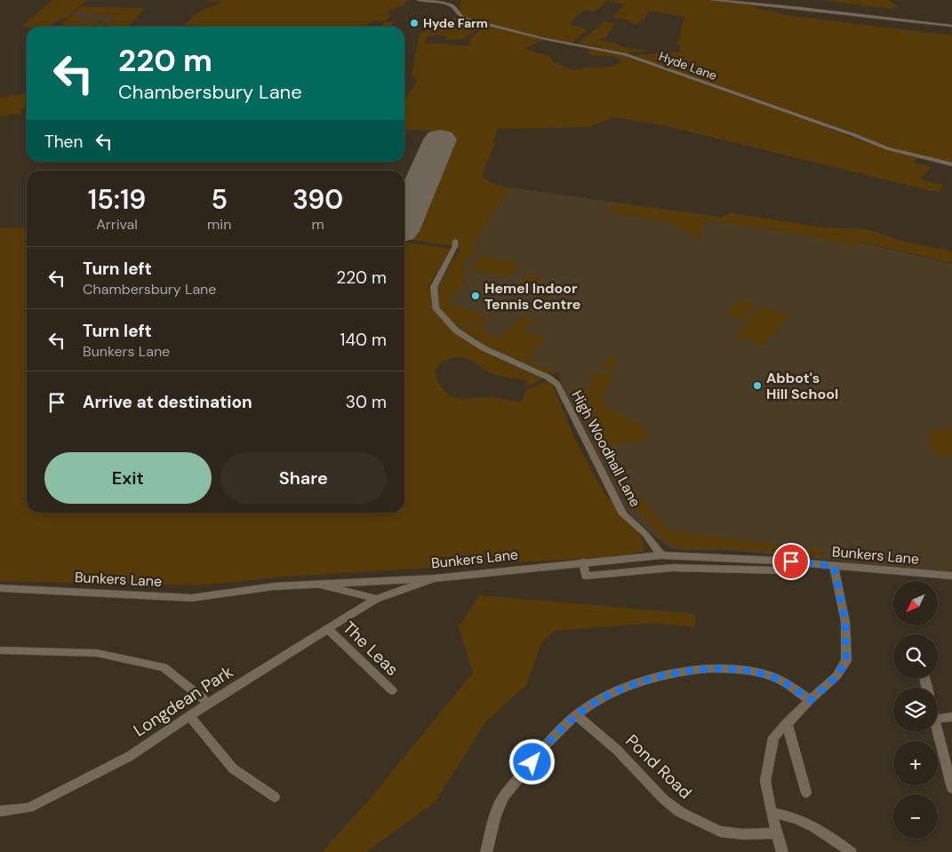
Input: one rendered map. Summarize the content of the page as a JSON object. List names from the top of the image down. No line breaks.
{"streets":{"street":["Hyde Lane","High Woodhall Lane","Bunkers Lane","The Leas","Longdean Park","Pond Road"]},"crossings":[["High Woodhall Lane","Bunkers Lane"],["Bunkers Lane","Longdean Park"],["The Leas","Longdean Park"]],"places":["Hyde Farm","Hemel Indoor Tennis Centre","Abbot's Hill School"],"north":"bottom left","page":{"turn":["220 m","Chambersbury Lane"],"then":"Then","eta":["15:19","Arrival","5","min","390","m"],"list":[{"name":"Turn left","note":"Chambersbury Lane","value":"220 m"},{"name":"Turn left","note":"Bunkers Lane","value":"140 m"},{"name":"Arrive at destination","value":"30 m"}],"buttons":["Exit","Share"],"map_buttons":["+","−"]}}
